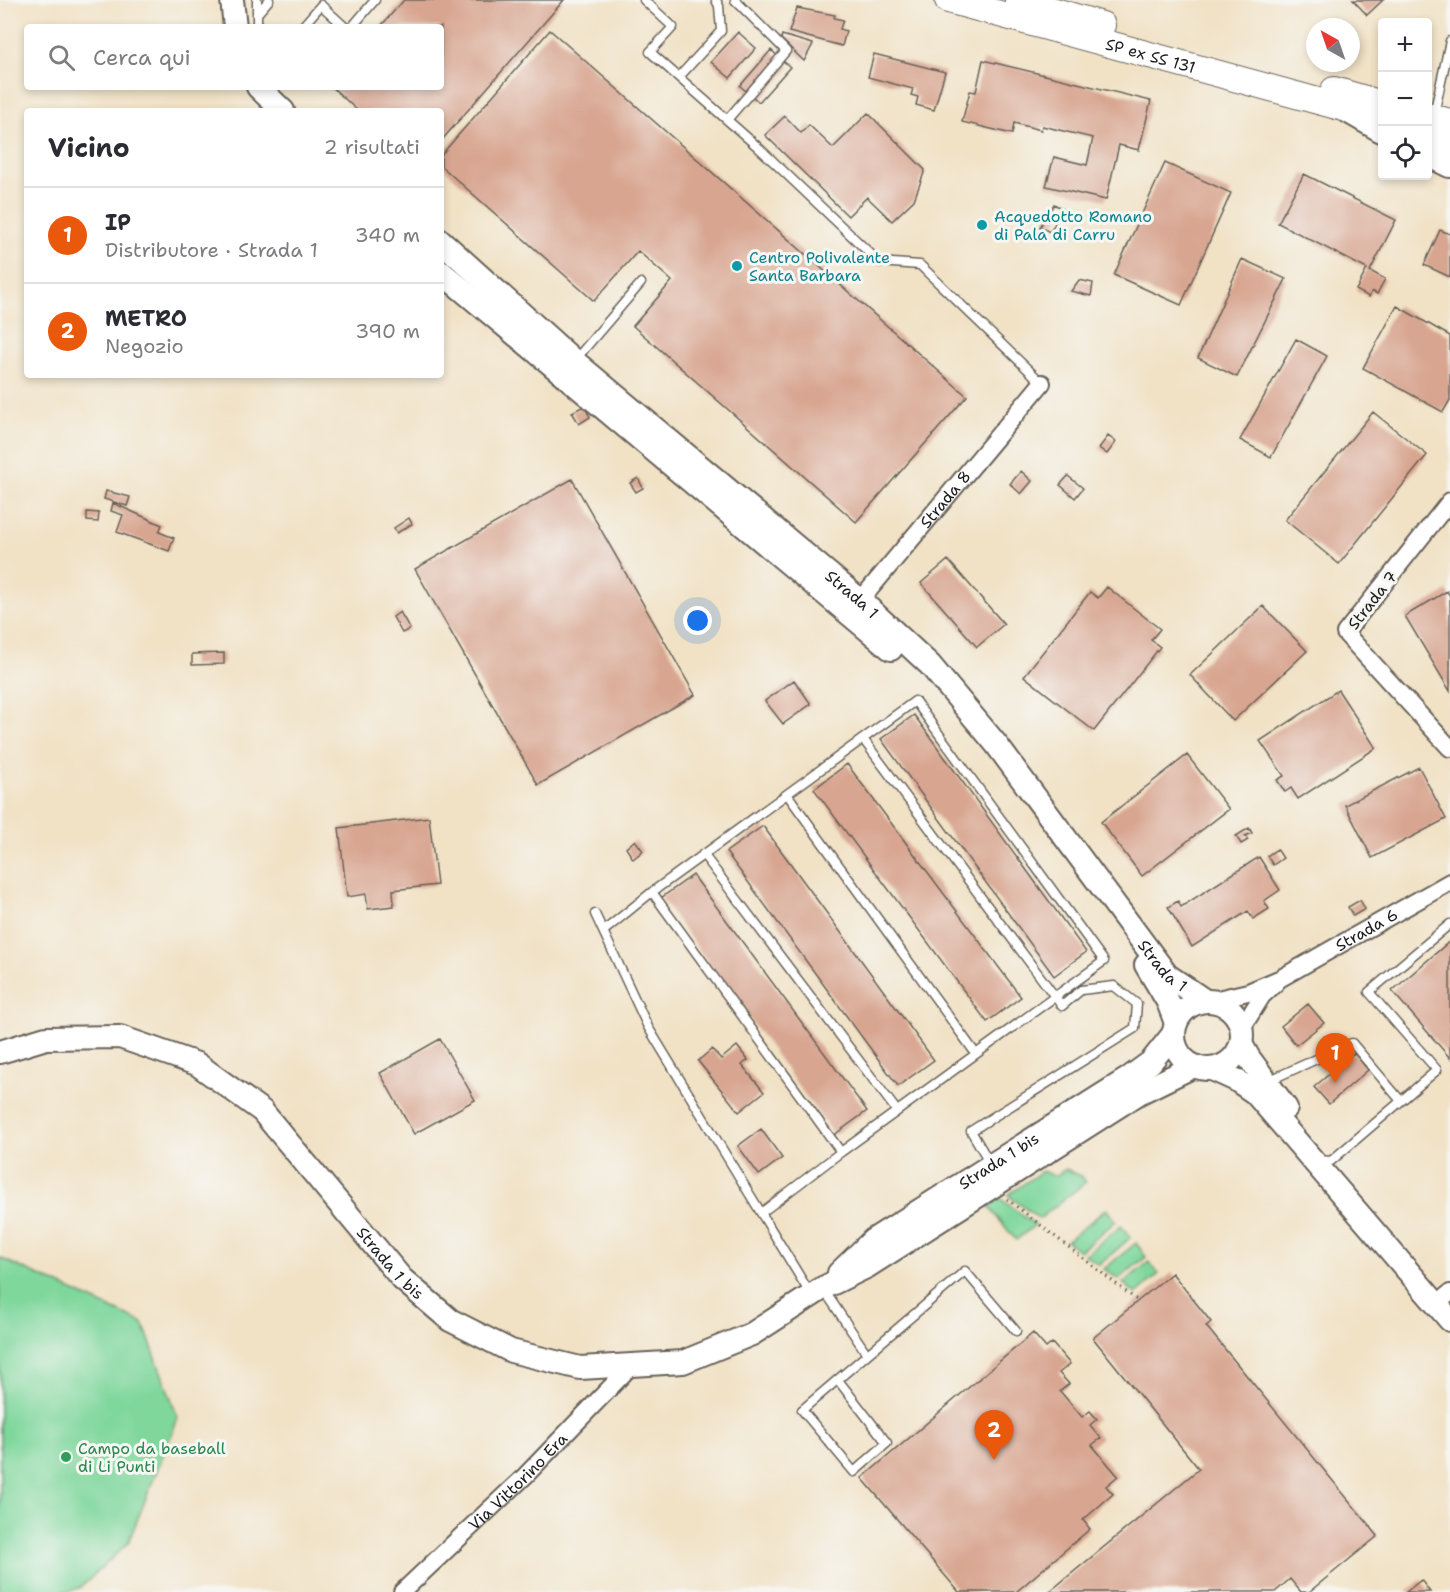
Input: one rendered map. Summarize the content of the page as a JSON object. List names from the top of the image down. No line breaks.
{"streets":{"main road":["SP ex SS 131"],"street":["Strada 8","Strada 1","Strada 7","Strada 6","Strada 1 bis","Via Vittorino Era"]},"crossings":[["Strada 8","Strada 1"],["Strada 1","Strada 6"],["Strada 1","Strada 1 bis"],["Strada 6","Strada 1 bis"],["Strada 1 bis","Via Vittorino Era"]],"places":["Acquedotto Romano di Pala di Carru","Centro Polivalente Santa Barbara","Campo da baseball di Li Punti"],"north":"top left","page":{"map_buttons":["+","−"],"search":"Cerca qui","heading":["Vicino","2 risultati"],"list":[{"mark":"1","name":"IP","note":"Distributore · Strada 1","value":"340 m"},{"mark":"2","name":"METRO","note":"Negozio","value":"390 m"}],"pins":["1","2"]}}
